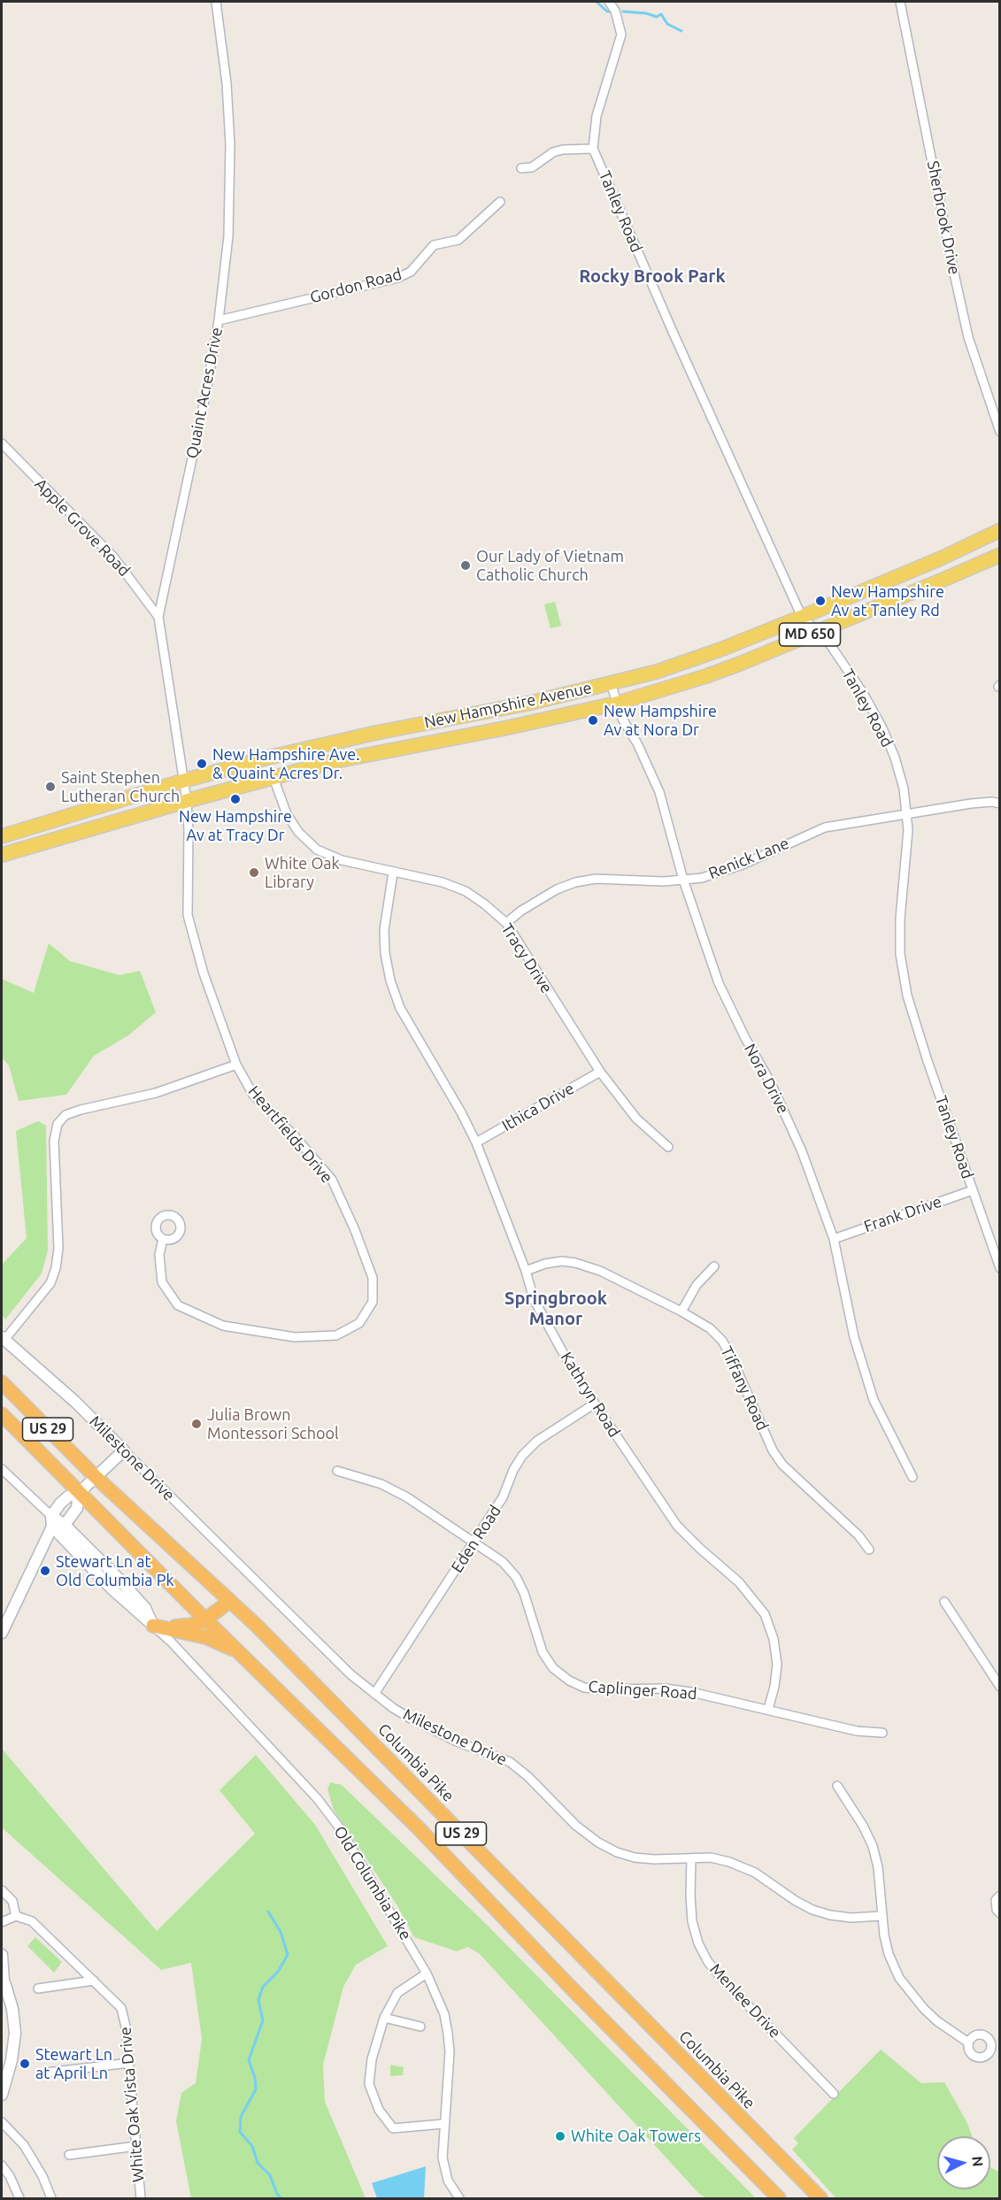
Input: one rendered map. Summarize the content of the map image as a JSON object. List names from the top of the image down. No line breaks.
{"streets":{"highway":["US 29","Columbia Pike"],"main road":["MD 650","New Hampshire Avenue"],"street":["Tanley Road","Sherbrook Drive","Gordon Road","Quaint Acres Drive","Apple Grove Road","Renick Lane","Tracy Drive","Nora Drive","Ithica Drive","Heartfields Drive","Frank Drive","Tiffany Road","Kathryn Road","Milestone Drive","Eden Road","Caplinger Road","Old Columbia Pike","Menlee Drive","White Oak Vista Drive"]},"crossings":[["Tanley Road","New Hampshire Avenue"],["Tanley Road","Renick Lane"],["Tanley Road","Frank Drive"],["Gordon Road","Quaint Acres Drive"],["Quaint Acres Drive","Apple Grove Road"],["Quaint Acres Drive","New Hampshire Avenue"],["Quaint Acres Drive","Heartfields Drive"],["New Hampshire Avenue","Tracy Drive"],["New Hampshire Avenue","Nora Drive"],["New Hampshire Avenue","Heartfields Drive"],["Renick Lane","Tracy Drive"],["Renick Lane","Nora Drive"],["Tracy Drive","Ithica Drive"],["Tracy Drive","Kathryn Road"],["Nora Drive","Frank Drive"],["Ithica Drive","Kathryn Road"],["Tiffany Road","Kathryn Road"],["Kathryn Road","Eden Road"],["Kathryn Road","Caplinger Road"],["Milestone Drive","Eden Road"],["Milestone Drive","Menlee Drive"],["Eden Road","Caplinger Road"]],"districts":["Rocky Brook Park","Springbrook Manor"],"places":["Our Lady of Vietnam Catholic Church","New Hampshire Av at Tanley Rd","New Hampshire Av at Nora Dr","New Hampshire Ave. & Quaint Acres Dr.","Saint Stephen Lutheran Church","New Hampshire Av at Tracy Dr","White Oak Library","Julia Brown Montessori School","Stewart Ln at Old Columbia Pk","Stewart Ln at April Ln","White Oak Towers"],"north":"right"}
